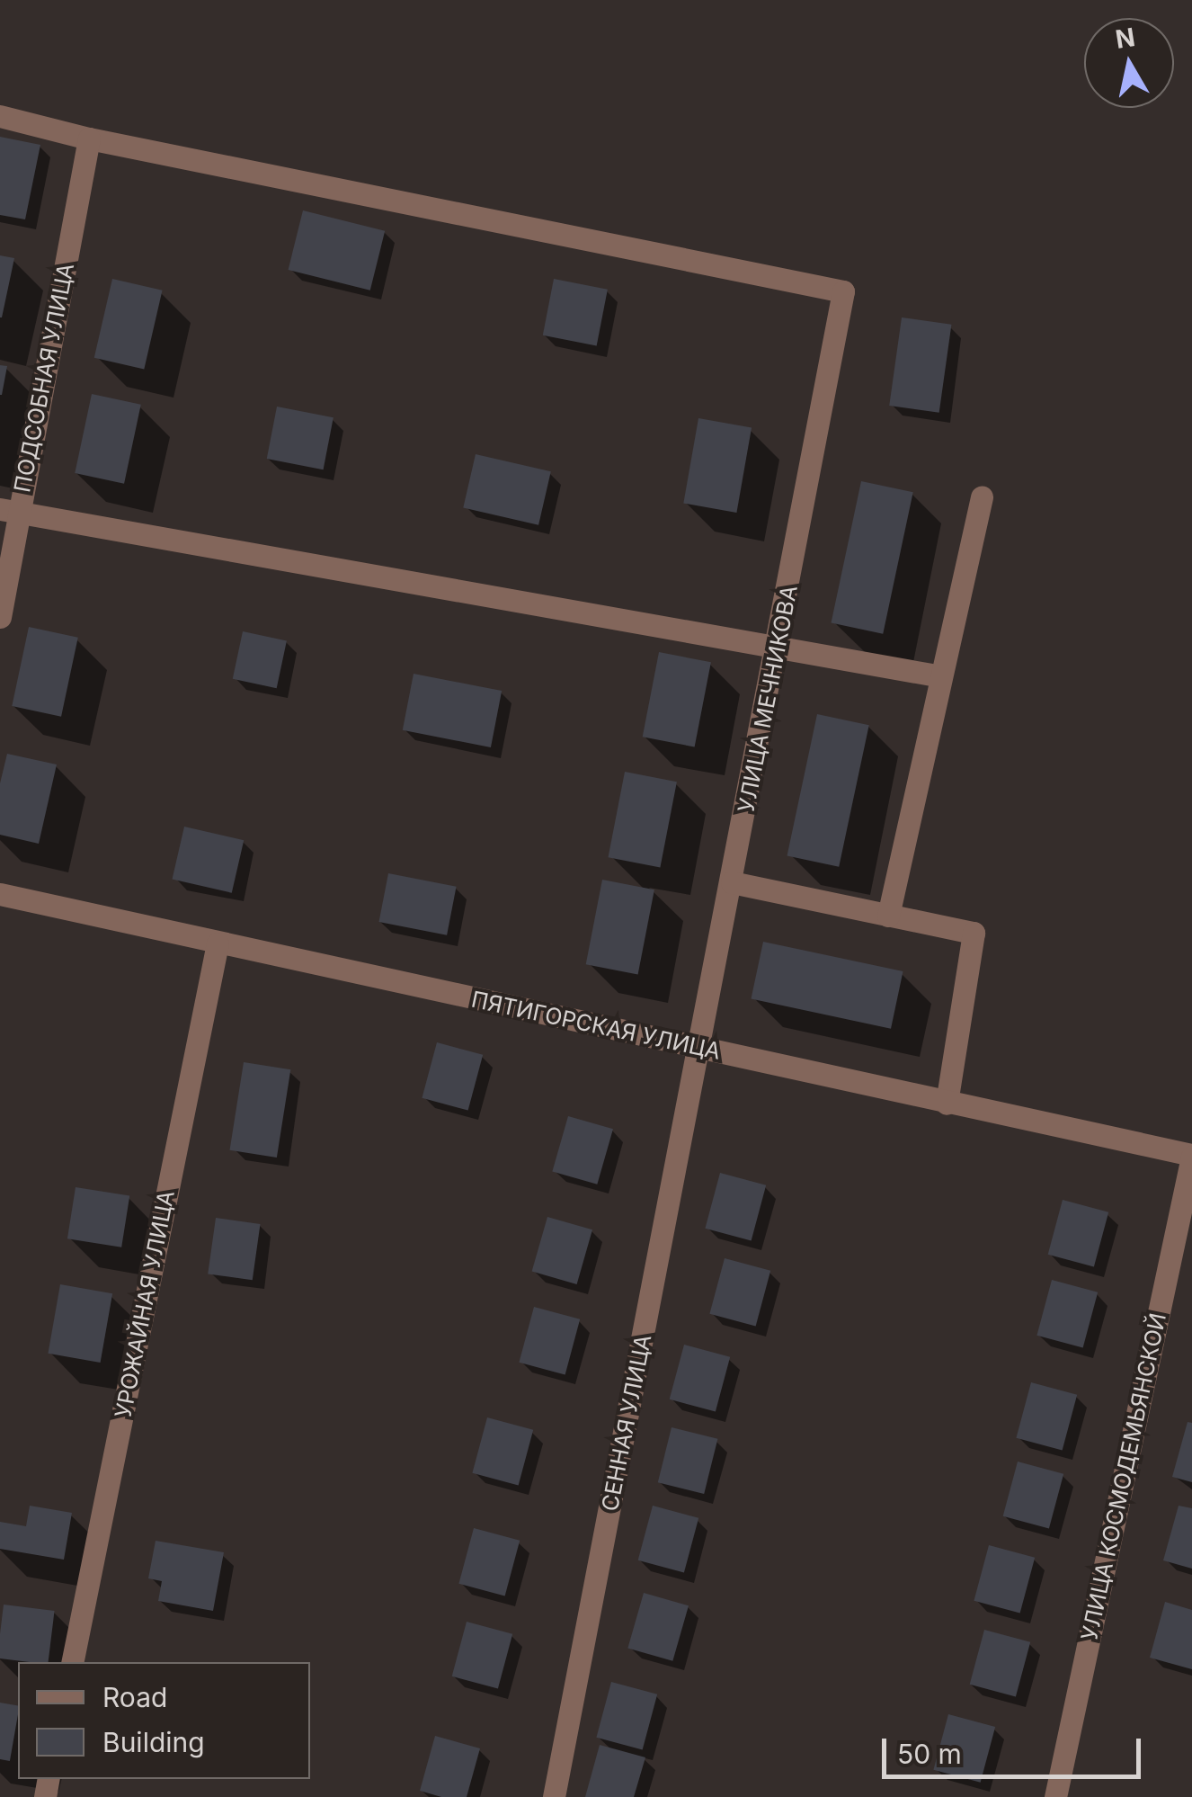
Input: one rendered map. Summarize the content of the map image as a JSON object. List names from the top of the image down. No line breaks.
{"streets":{"street":["ПОДСОБНАЯ УЛИЦА","УЛИЦА МЕЧНИКОВА","ПЯТИГОРСКАЯ УЛИЦА","УРОЖАЙНАЯ УЛИЦА","СЕННАЯ УЛИЦА","УЛИЦА КОСМОДЕМЬЯНСКОЙ"]},"crossings":[["ПОДСОБНАЯ УЛИЦА","УЛИЦА МЕЧНИКОВА"],["УЛИЦА МЕЧНИКОВА","ПЯТИГОРСКАЯ УЛИЦА"],["УЛИЦА МЕЧНИКОВА","СЕННАЯ УЛИЦА"],["ПЯТИГОРСКАЯ УЛИЦА","УРОЖАЙНАЯ УЛИЦА"],["ПЯТИГОРСКАЯ УЛИЦА","СЕННАЯ УЛИЦА"],["ПЯТИГОРСКАЯ УЛИЦА","УЛИЦА КОСМОДЕМЬЯНСКОЙ"]],"legend":["Road","Building"],"scale_bar":"50 m","north":"top"}
